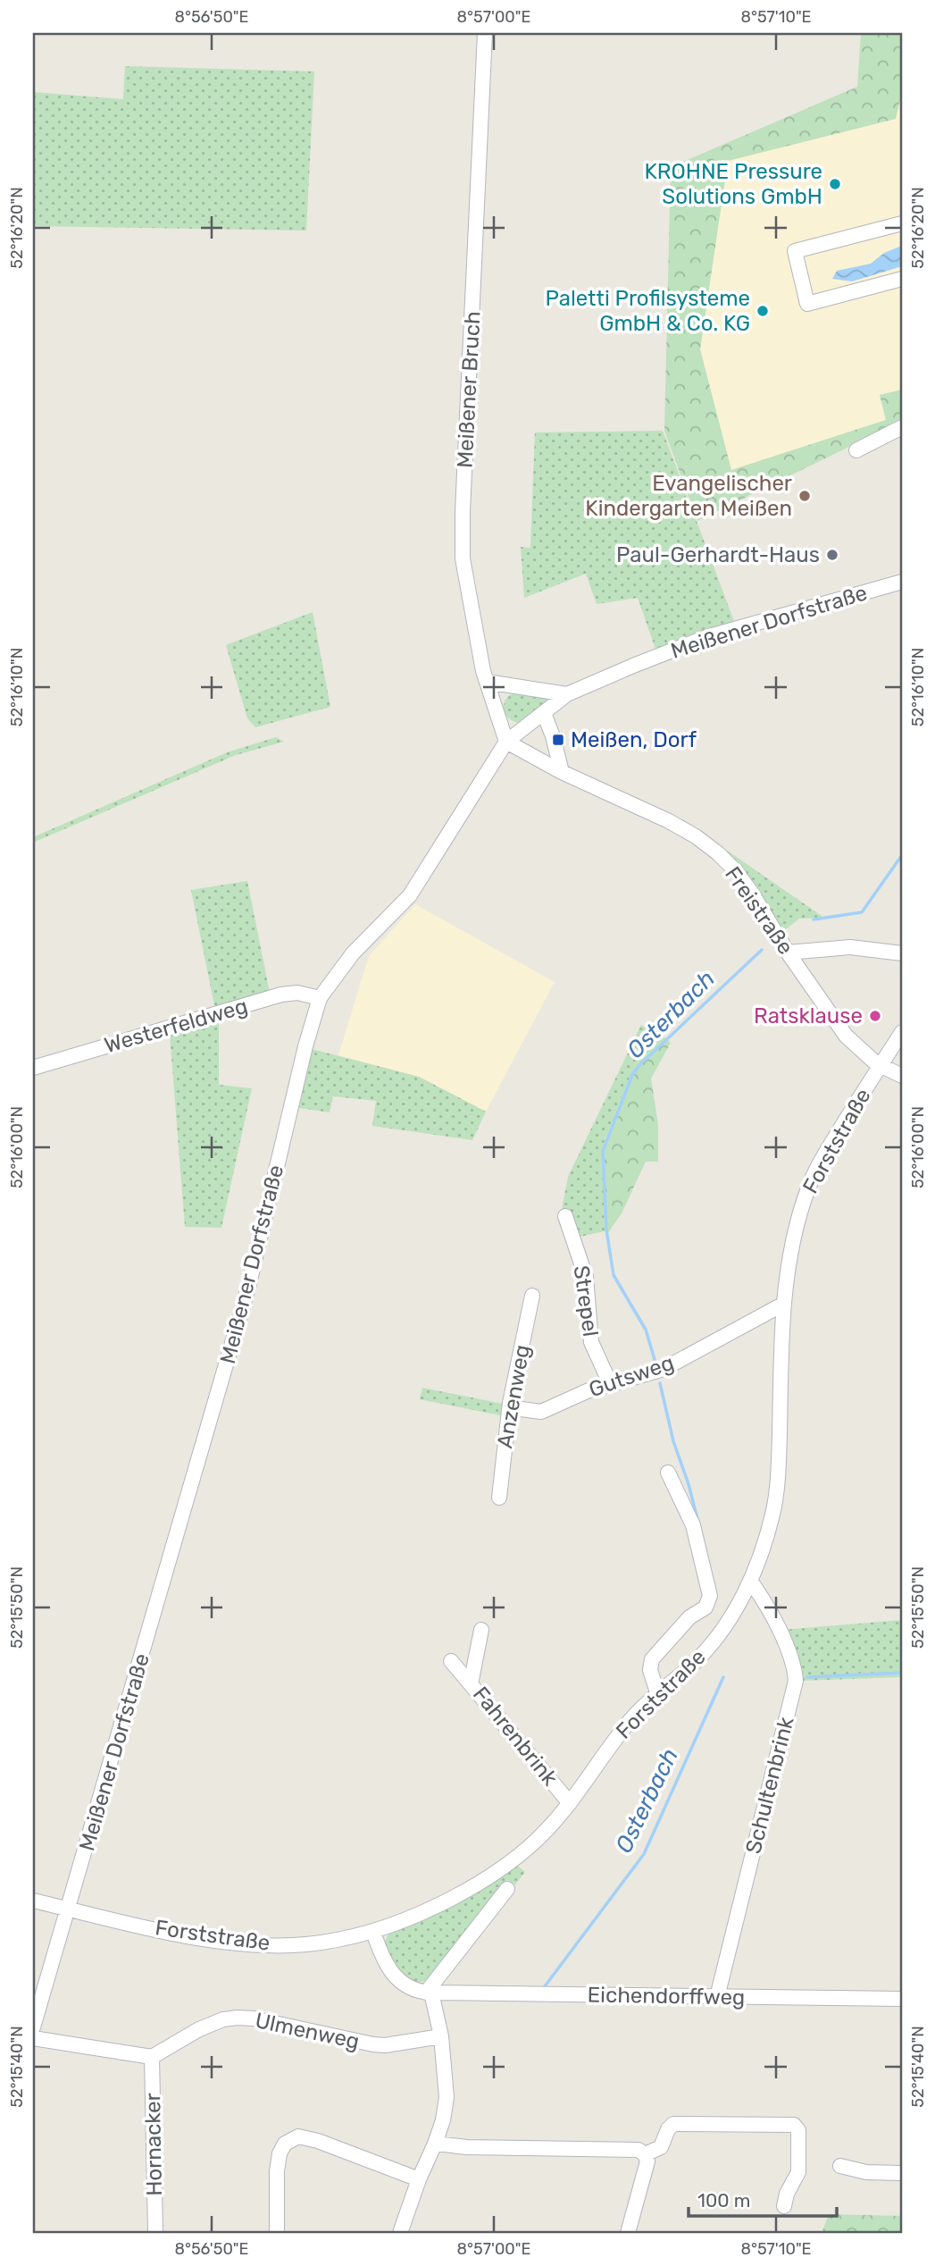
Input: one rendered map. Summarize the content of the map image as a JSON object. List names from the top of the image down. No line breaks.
{"streets":{"street":["Meißener Bruch","Meißener Dorfstraße","Freistraße","Westerfeldweg","Forststraße","Strepel","Gutsweg","Anzenweg","Fahrenbrink","Schultenbrink","Eichendorffweg","Ulmenweg","Hornacker"]},"crossings":[["Meißener Bruch","Meißener Dorfstraße"],["Meißener Bruch","Freistraße"],["Meißener Dorfstraße","Freistraße"],["Meißener Dorfstraße","Westerfeldweg"],["Meißener Dorfstraße","Forststraße"],["Freistraße","Forststraße"],["Forststraße","Gutsweg"],["Forststraße","Fahrenbrink"],["Forststraße","Schultenbrink"],["Forststraße","Eichendorffweg"],["Strepel","Gutsweg"],["Gutsweg","Anzenweg"],["Schultenbrink","Eichendorffweg"],["Ulmenweg","Hornacker"]],"water":["Osterbach"],"places":{"other":["KROHNE Pressure Solutions GmbH","Paletti Profilsysteme GmbH & Co. KG","Evangelischer Kindergarten Meißen","Paul-Gerhardt-Haus","Ratsklause"],"transit":["Meißen, Dorf"]},"scale_bar":"100 m","coordinates":["8°56'50\"E","8°57'00\"E","8°57'10\"E","52°16'20\"N","52°16'10\"N","52°16'00\"N","52°15'50\"N","52°15'40\"N"]}
